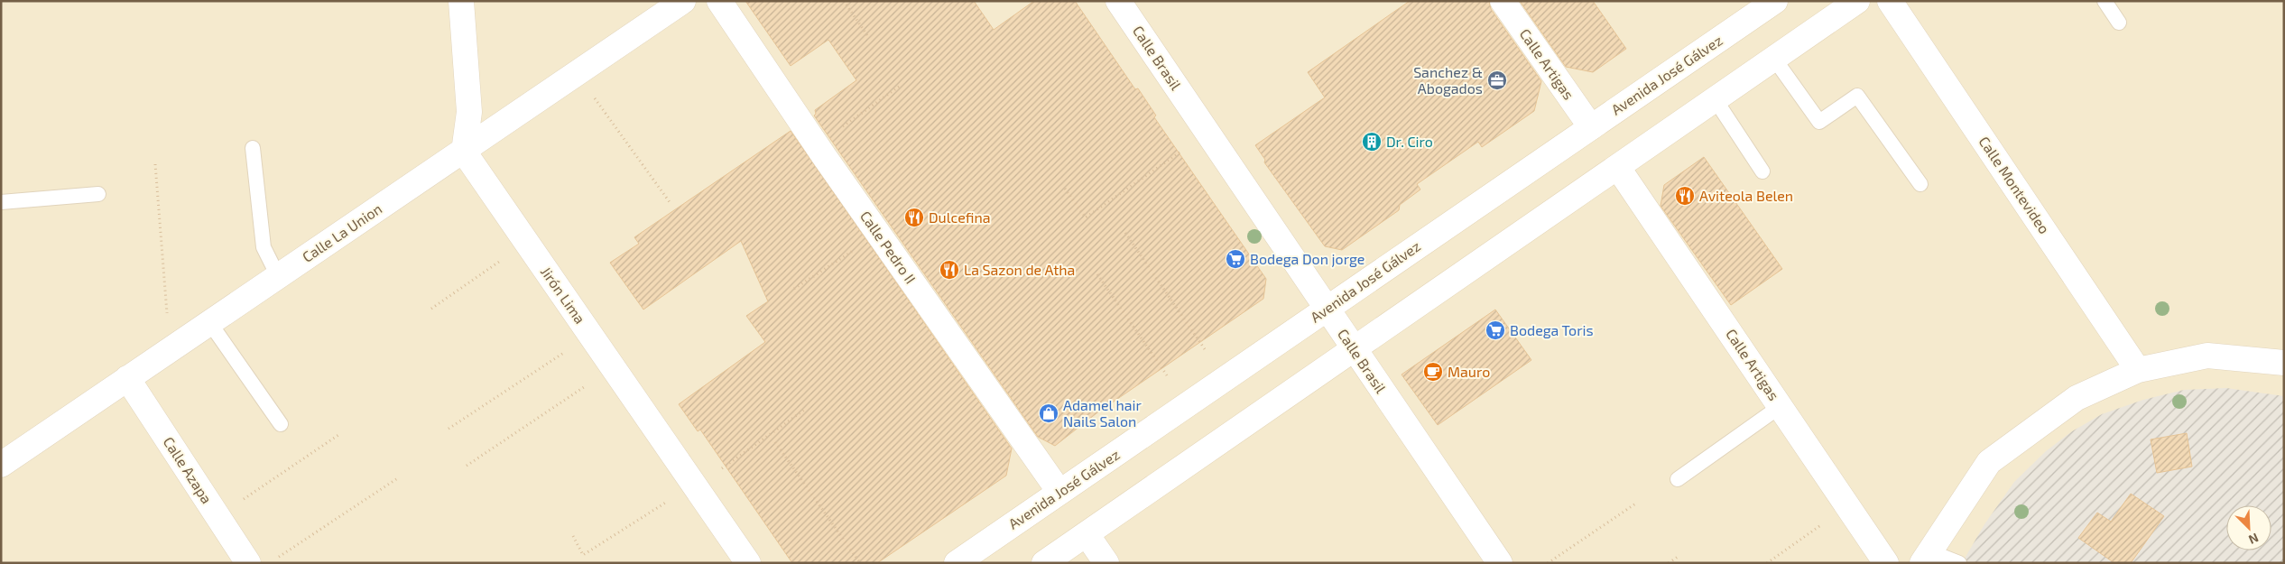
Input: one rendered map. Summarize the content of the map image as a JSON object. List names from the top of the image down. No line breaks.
{"streets":{"street":["Calle Brasil","Calle Artigas","Avenida José Gálvez","Calle Montevideo","Calle La Union","Calle Pedro II","Jirón Lima","Calle Azapa"]},"crossings":[["Calle Brasil","Avenida José Gálvez"],["Calle Artigas","Avenida José Gálvez"],["Avenida José Gálvez","Calle Pedro II"],["Calle La Union","Jirón Lima"],["Calle La Union","Calle Azapa"]],"places":{"office":["Sanchez & Abogados"],"building":["Dr. Ciro"],"restaurant":["Aviteola Belen","Dulcefina","La Sazon de Atha"],"supermarket":["Bodega Don jorge","Bodega Toris"],"cafe":["Mauro"],"shop":["Adamel hair Nails Salon"]},"north":"bottom right"}
